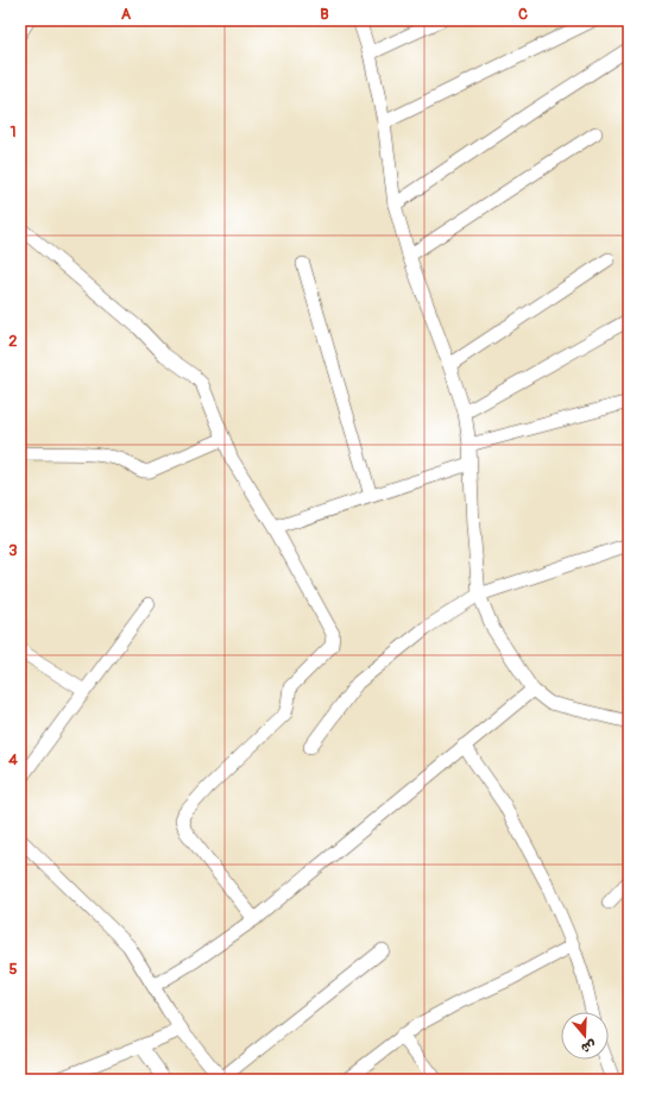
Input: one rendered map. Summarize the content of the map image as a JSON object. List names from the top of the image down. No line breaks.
{"north":"bottom","grid":{"columns":["A","B","C"],"rows":["1","2","3","4","5"]}}
